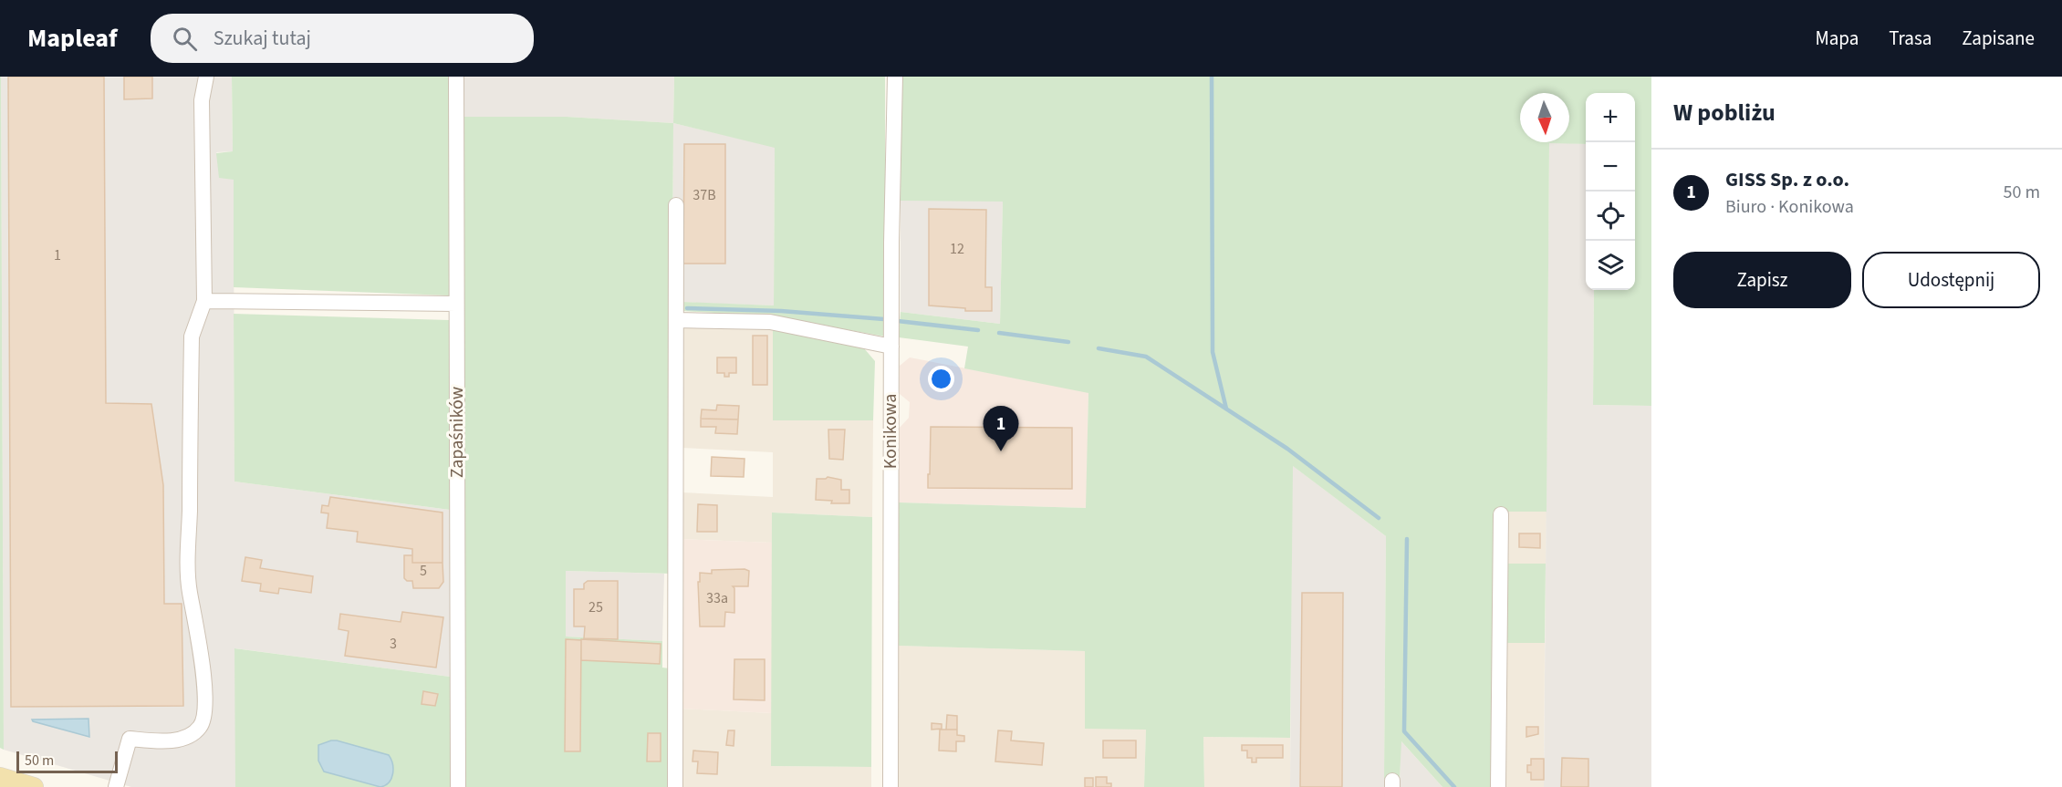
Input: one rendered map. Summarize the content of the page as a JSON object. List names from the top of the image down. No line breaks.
{"streets":{"street":["Konikowa","Zapaśników"]},"house_numbers":["37B","12","1","5","33a","25","3"],"scale_bar":"50 m","north":"bottom","page":{"header":"Mapleaf","search":"Szukaj tutaj","nav":["Mapa","Trasa","Zapisane"],"heading":"W pobliżu","map_buttons":["+","−"],"list":[{"mark":"1","name":"GISS Sp. z o.o.","note":"Biuro · Konikowa","value":"50 m"}],"buttons":["Zapisz","Udostępnij"],"pins":"1","scale":"50 m"}}
